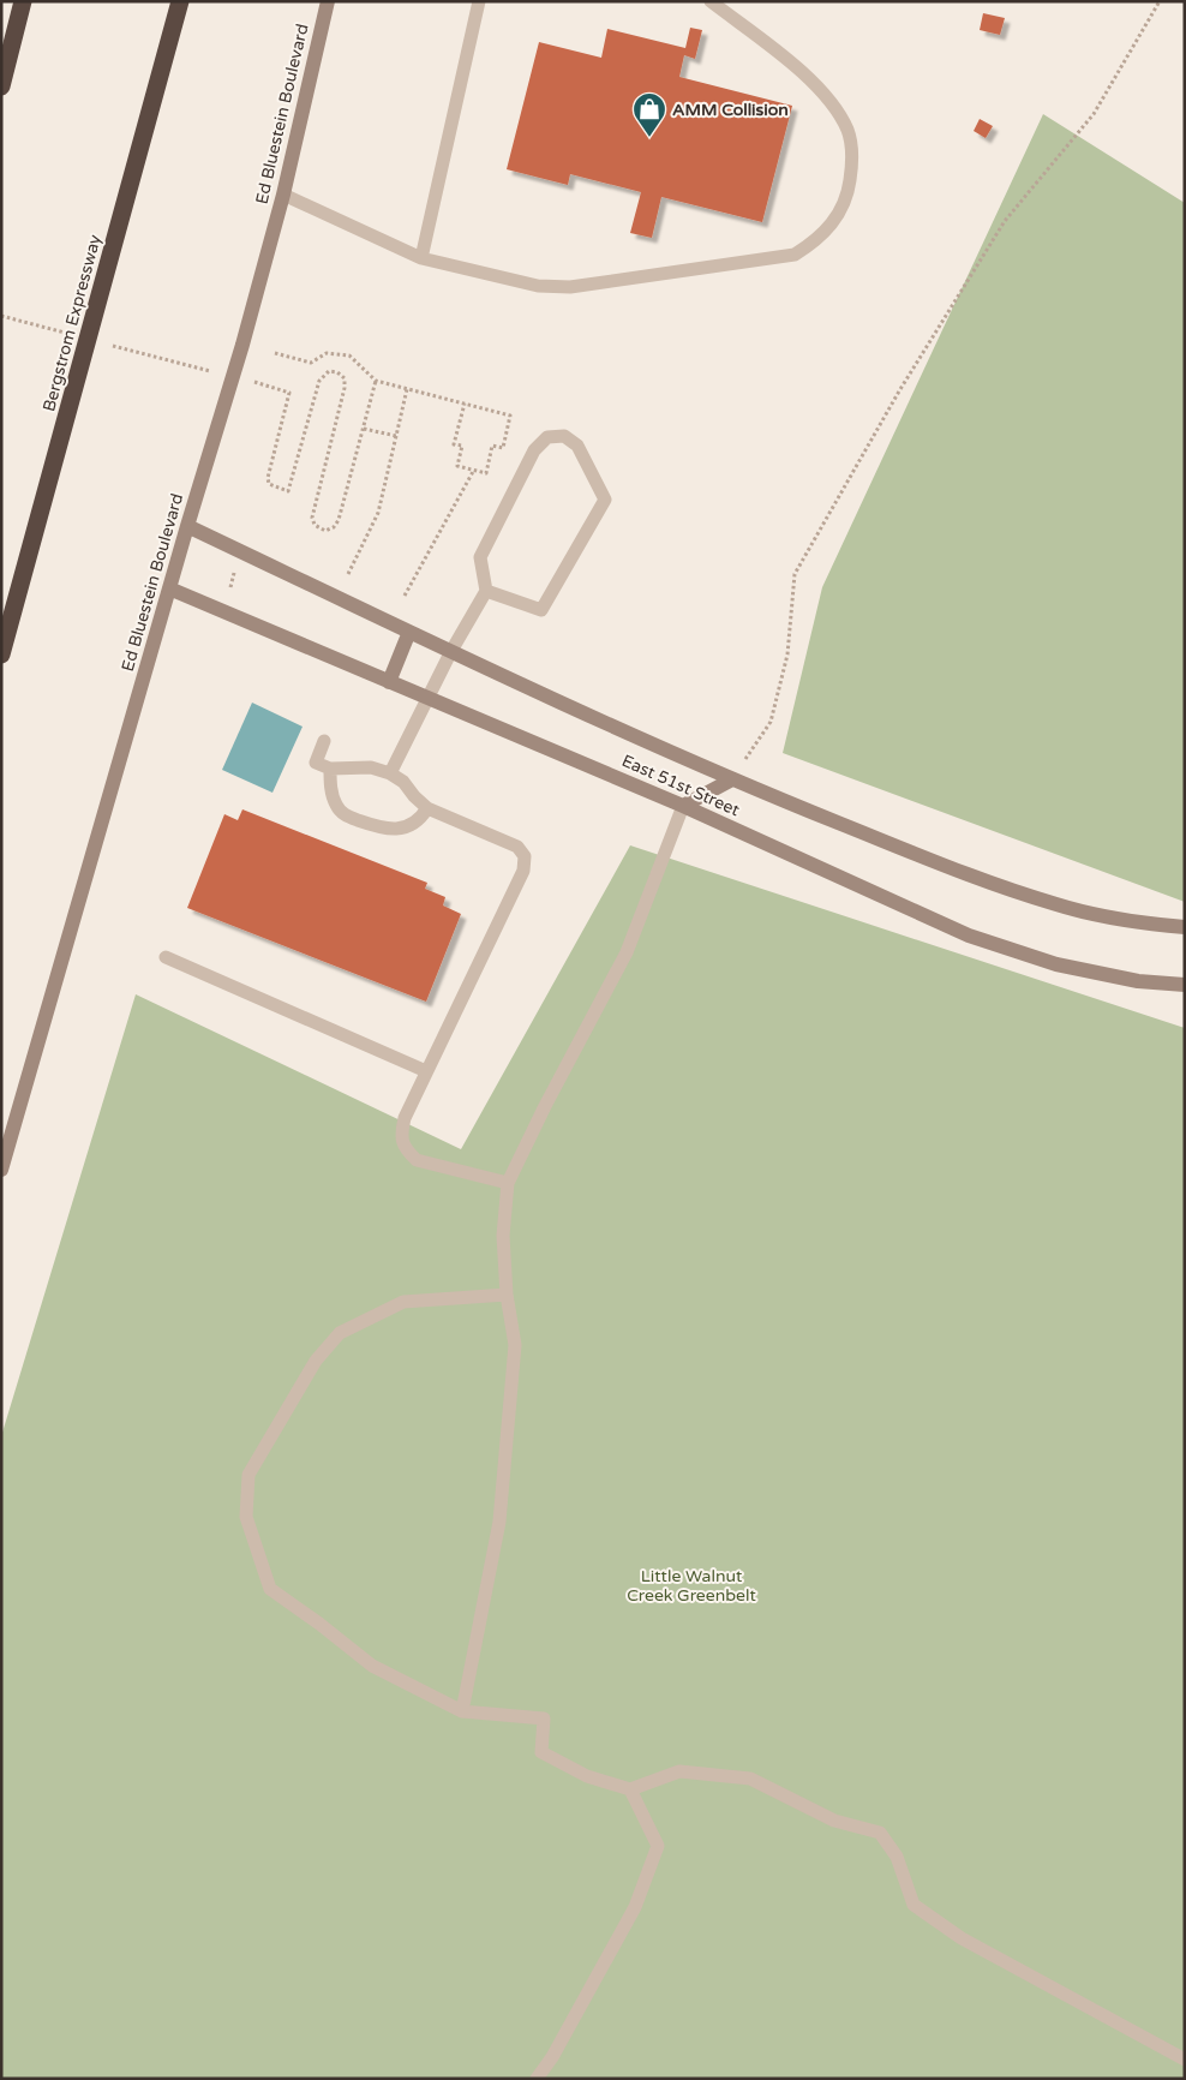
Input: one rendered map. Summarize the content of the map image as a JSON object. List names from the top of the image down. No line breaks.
{"streets":{"highway":["Bergstrom Expressway"],"street":["Ed Bluestein Boulevard","East 51st Street"]},"crossings":[["Ed Bluestein Boulevard","East 51st Street"]],"parks":["Little Walnut Creek Greenbelt"],"places":{"shop":["AMM Collision"]}}
